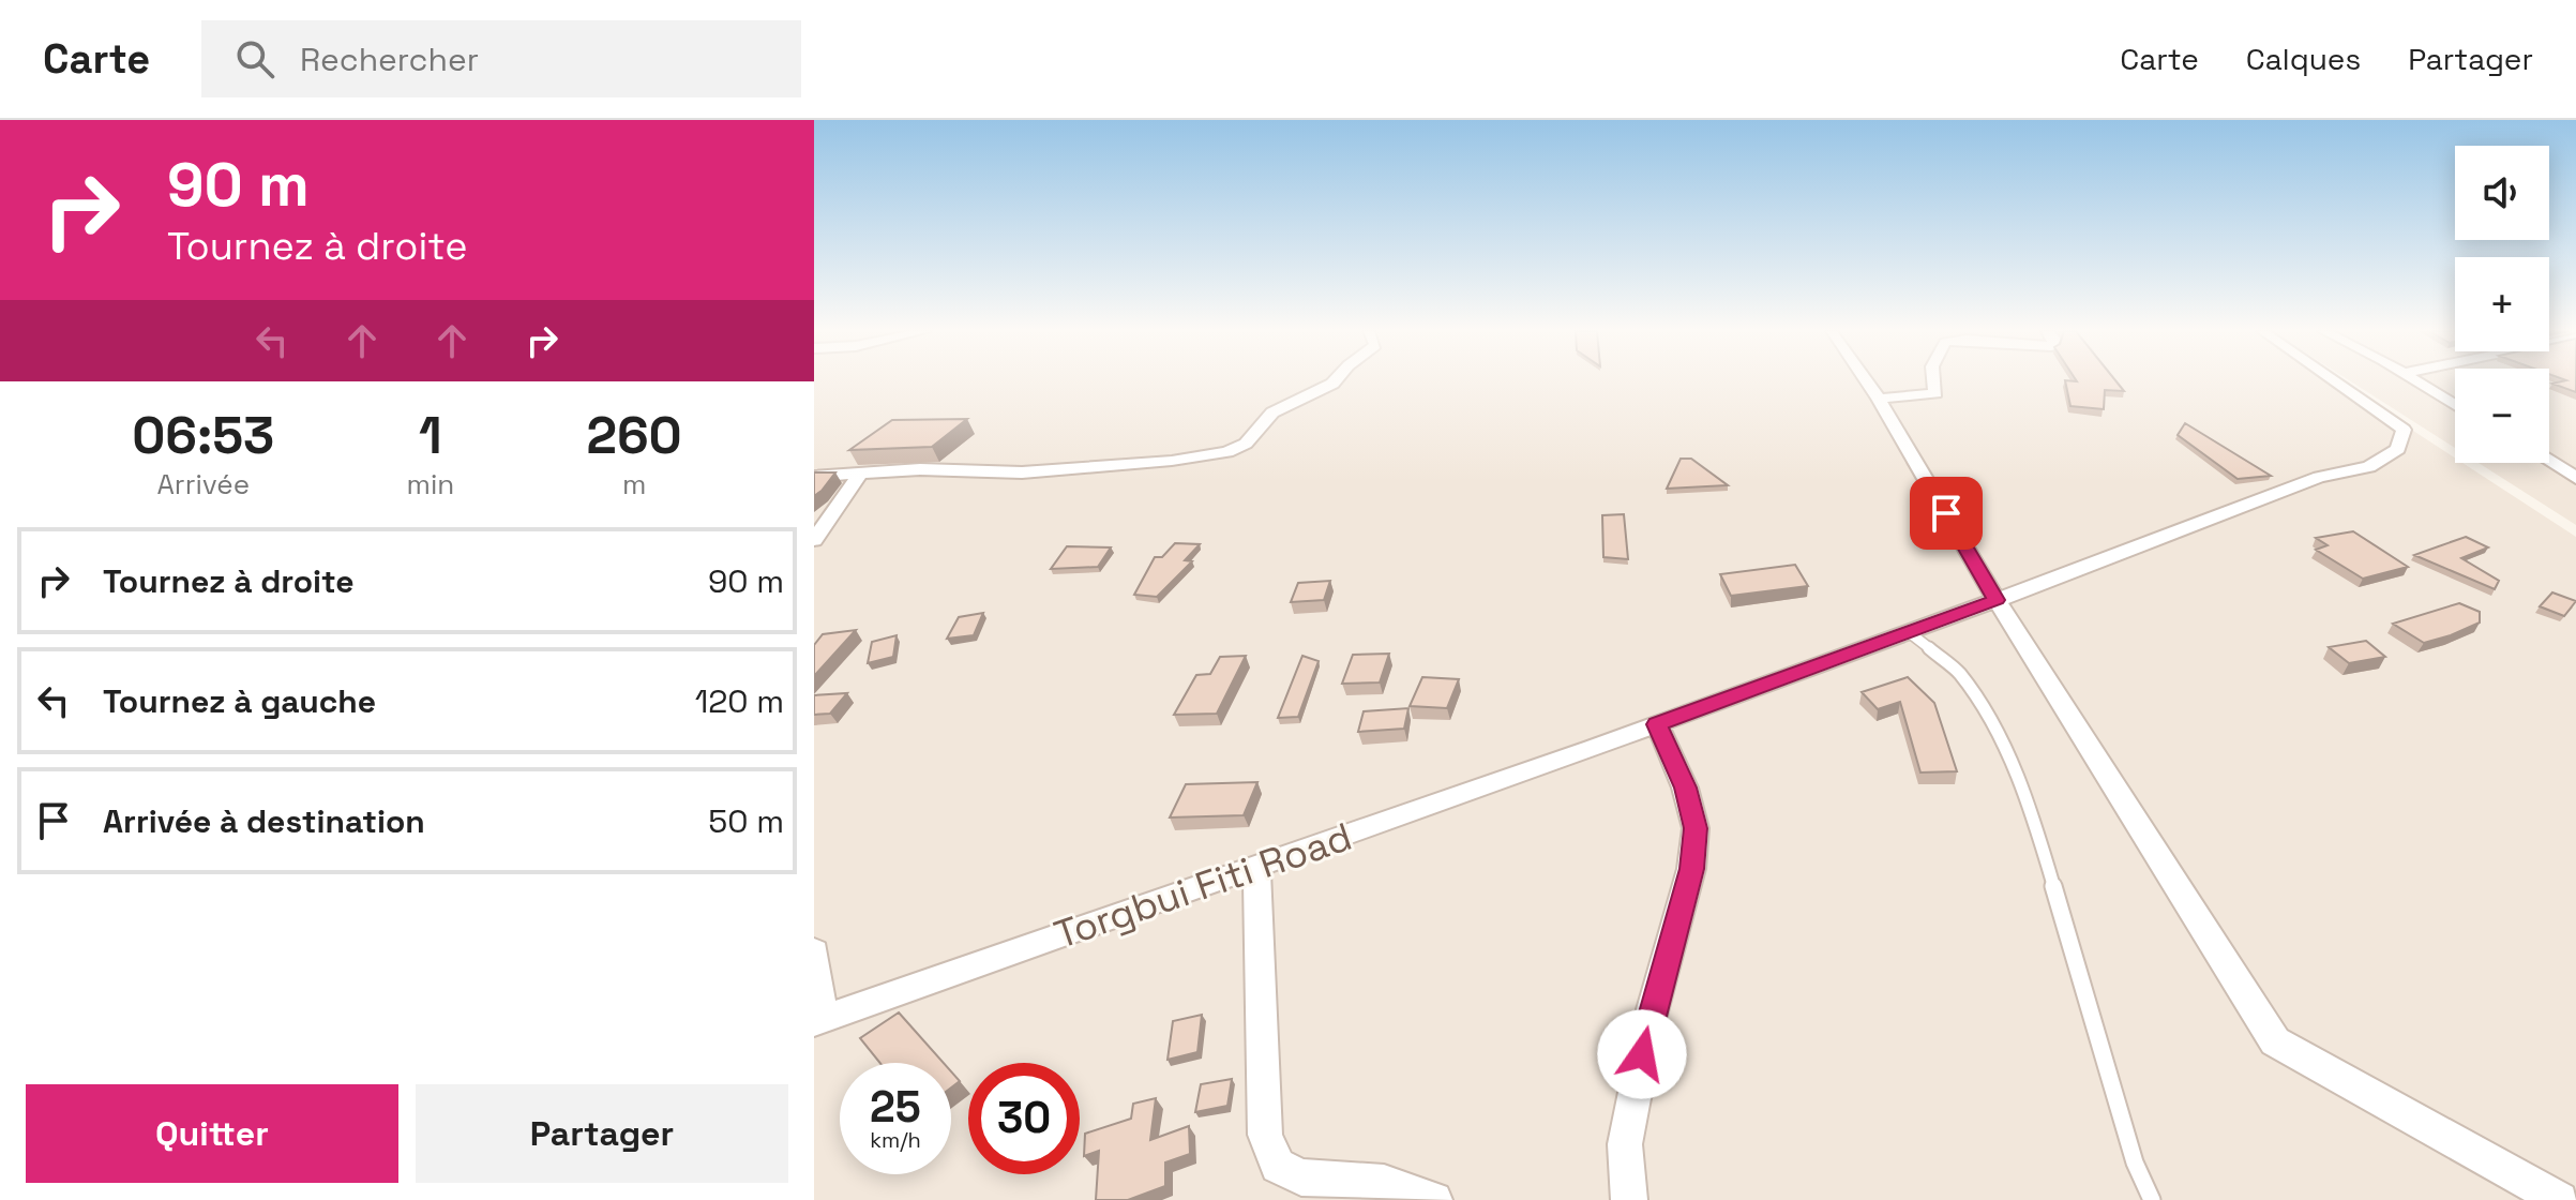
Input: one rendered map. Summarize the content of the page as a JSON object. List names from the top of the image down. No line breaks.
{"streets":{"street":["Torgbui Fiti Road"]},"page":{"header":"Carte","search":"Rechercher","nav":["Carte","Calques","Partager"],"turn":["90 m","Tournez à droite"],"map_buttons":["+","−"],"eta":["06:53","Arrivée","1","min","260","m"],"list":[{"name":"Tournez à droite","value":"90 m"},{"name":"Tournez à gauche","value":"120 m"},{"name":"Arrivée à destination","value":"50 m"}],"speed":"25 km/h","limit":"30","buttons":["Quitter","Partager"]}}
